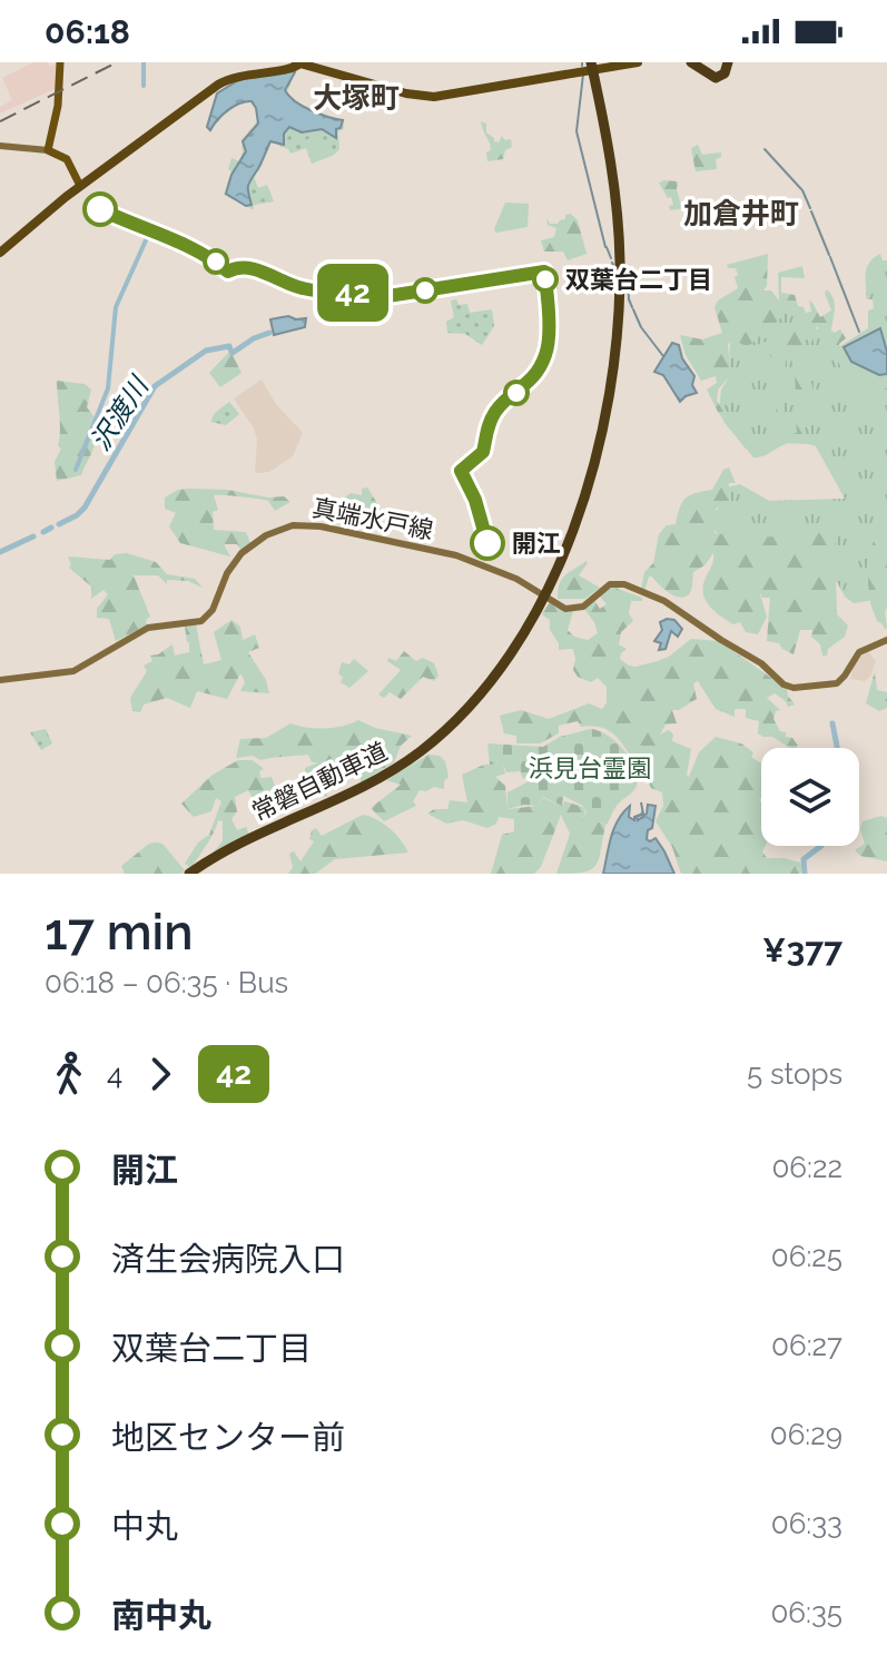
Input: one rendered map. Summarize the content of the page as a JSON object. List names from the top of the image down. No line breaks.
{"streets":{"highway":["常磐自動車道"],"main road":["真端水戸線"]},"districts":["大塚町","加倉井町"],"water":["沢渡川"],"parks":["浜見台霊園"],"places":["双葉台二丁目","開江"],"lines":["bus line 42"],"page":{"status":"06:18","on_map":"42","heading":["17 min","06:18 – 06:35 · Bus","¥377"],"legs":["4","42","5 stops"],"list":[{"name":"開江","value":"06:22"},{"name":"済生会病院入口","value":"06:25"},{"name":"双葉台二丁目","value":"06:27"},{"name":"地区センター前","value":"06:29"},{"name":"中丸","value":"06:33"},{"name":"南中丸","value":"06:35"}]}}
